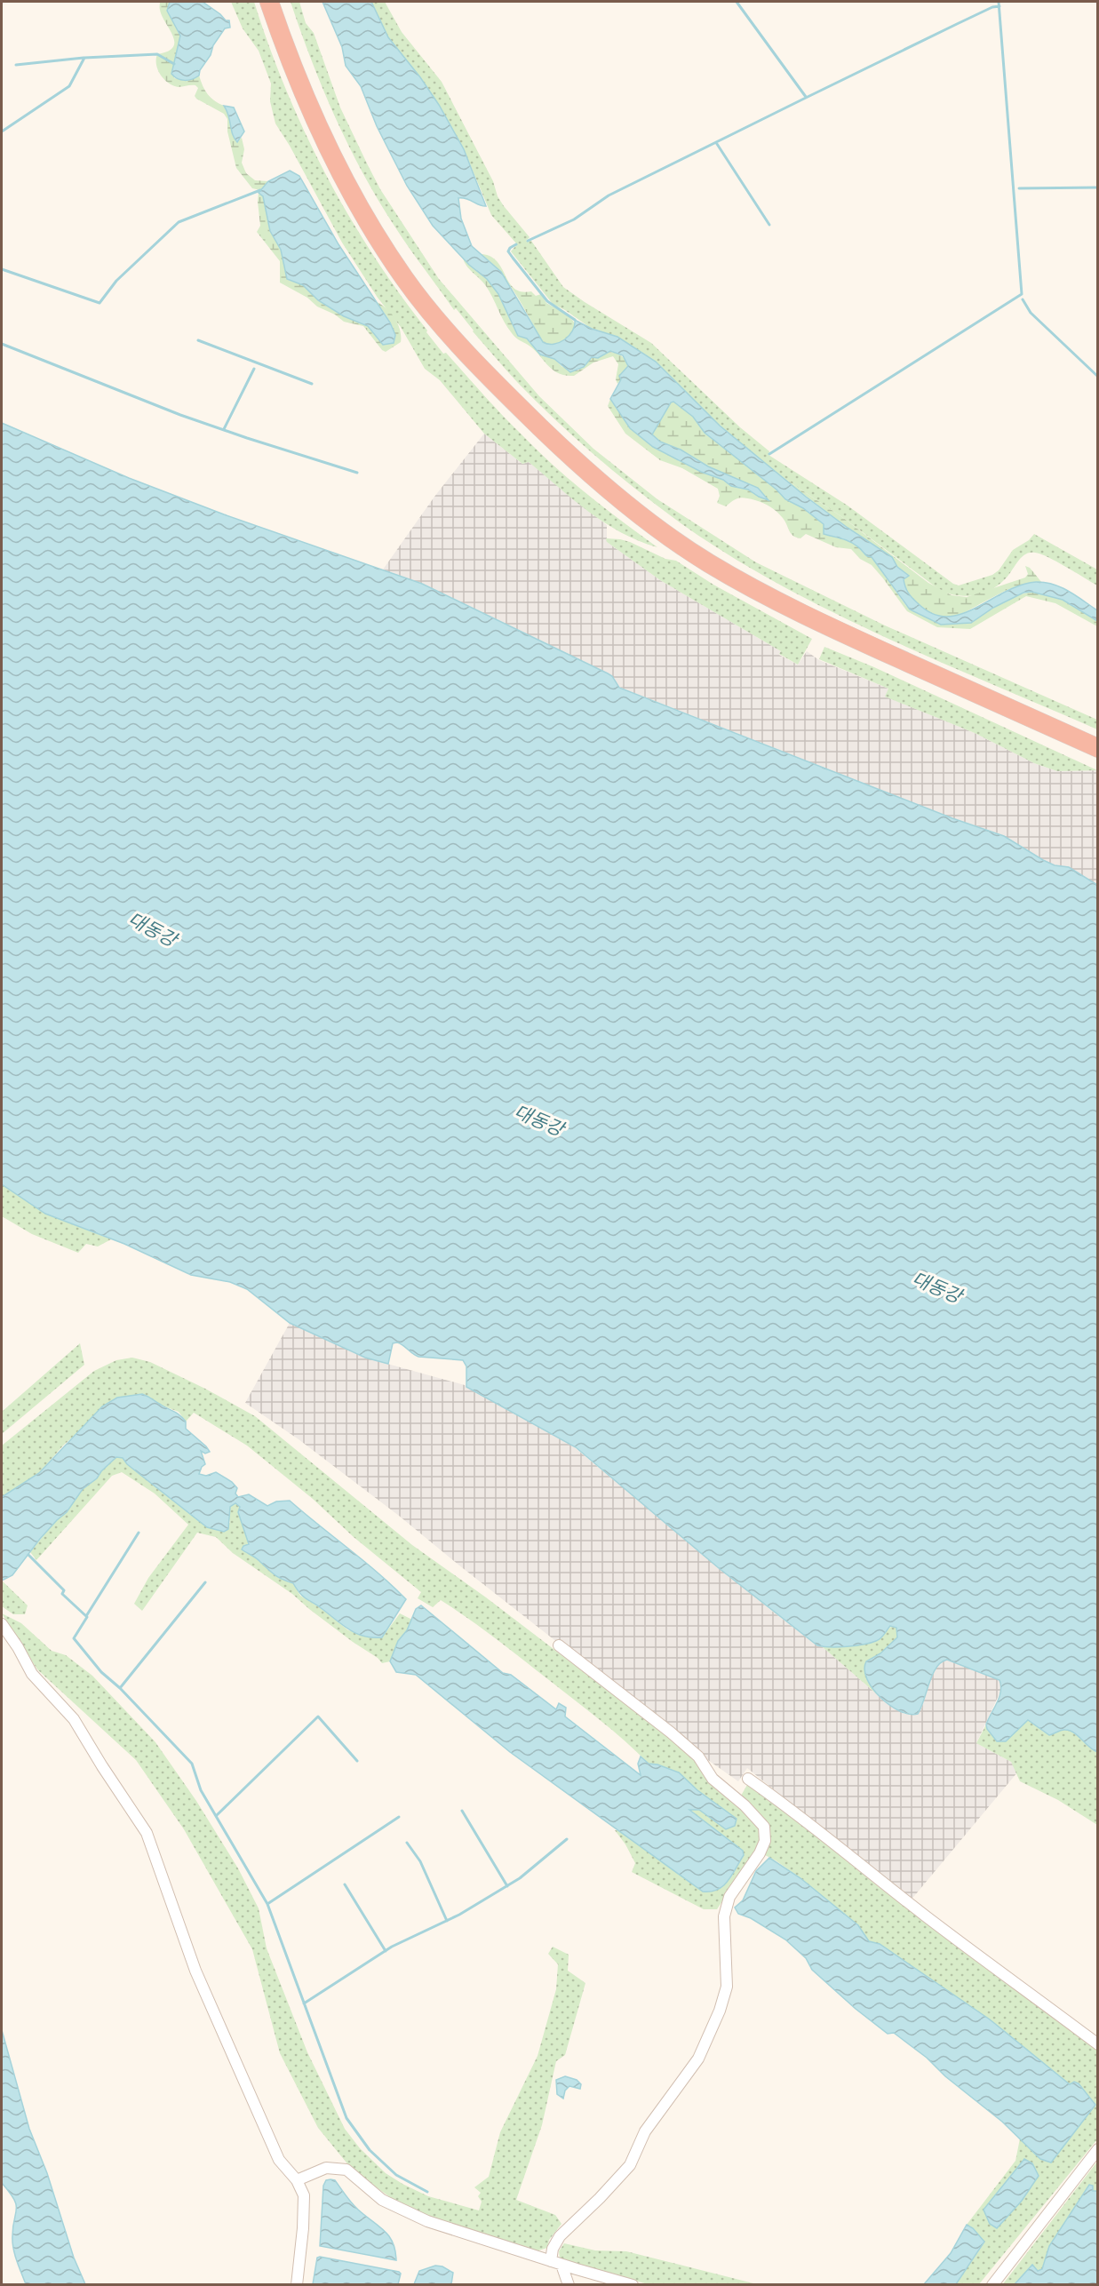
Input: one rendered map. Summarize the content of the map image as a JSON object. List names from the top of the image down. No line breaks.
{"water":["대동강"]}
